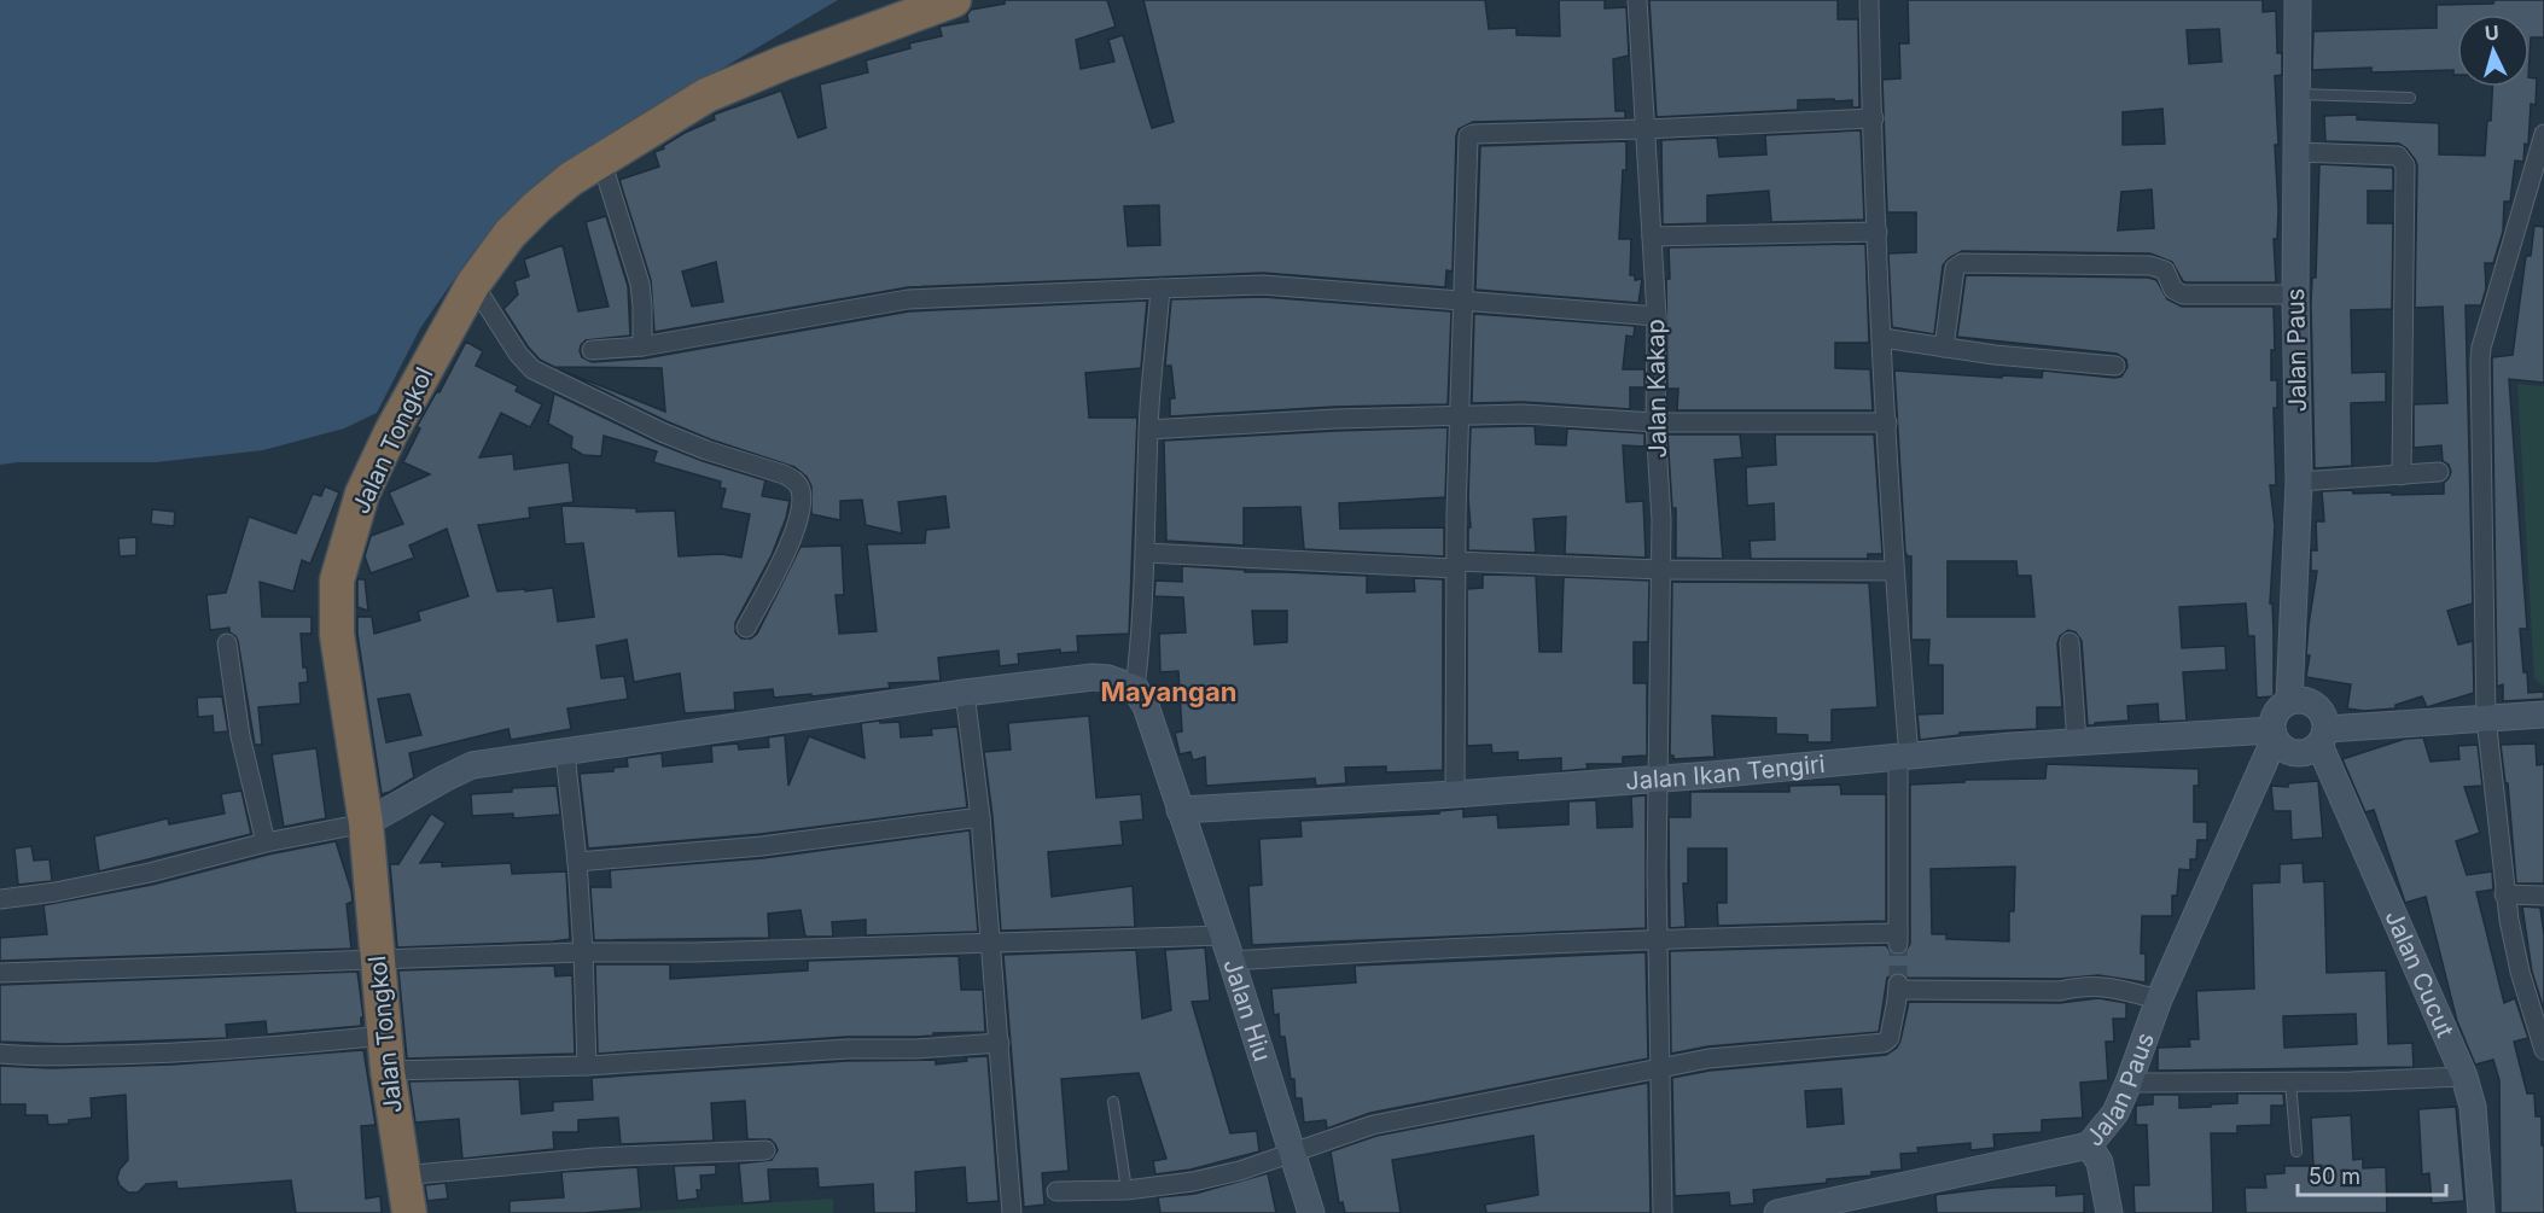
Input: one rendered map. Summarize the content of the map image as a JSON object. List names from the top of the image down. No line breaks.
{"streets":{"highway":["Jalan Tongkol"],"main road":["Jalan Paus","Jalan Ikan Tengiri","Jalan Cucut","Jalan Hiu"],"street":["Jalan Kakap"]},"crossings":[["Jalan Paus","Jalan Ikan Tengiri"],["Jalan Paus","Jalan Cucut"],["Jalan Kakap","Jalan Ikan Tengiri"],["Jalan Ikan Tengiri","Jalan Cucut"],["Jalan Ikan Tengiri","Jalan Hiu"]],"districts":["Mayangan"],"scale_bar":"50 m","north":"top"}
